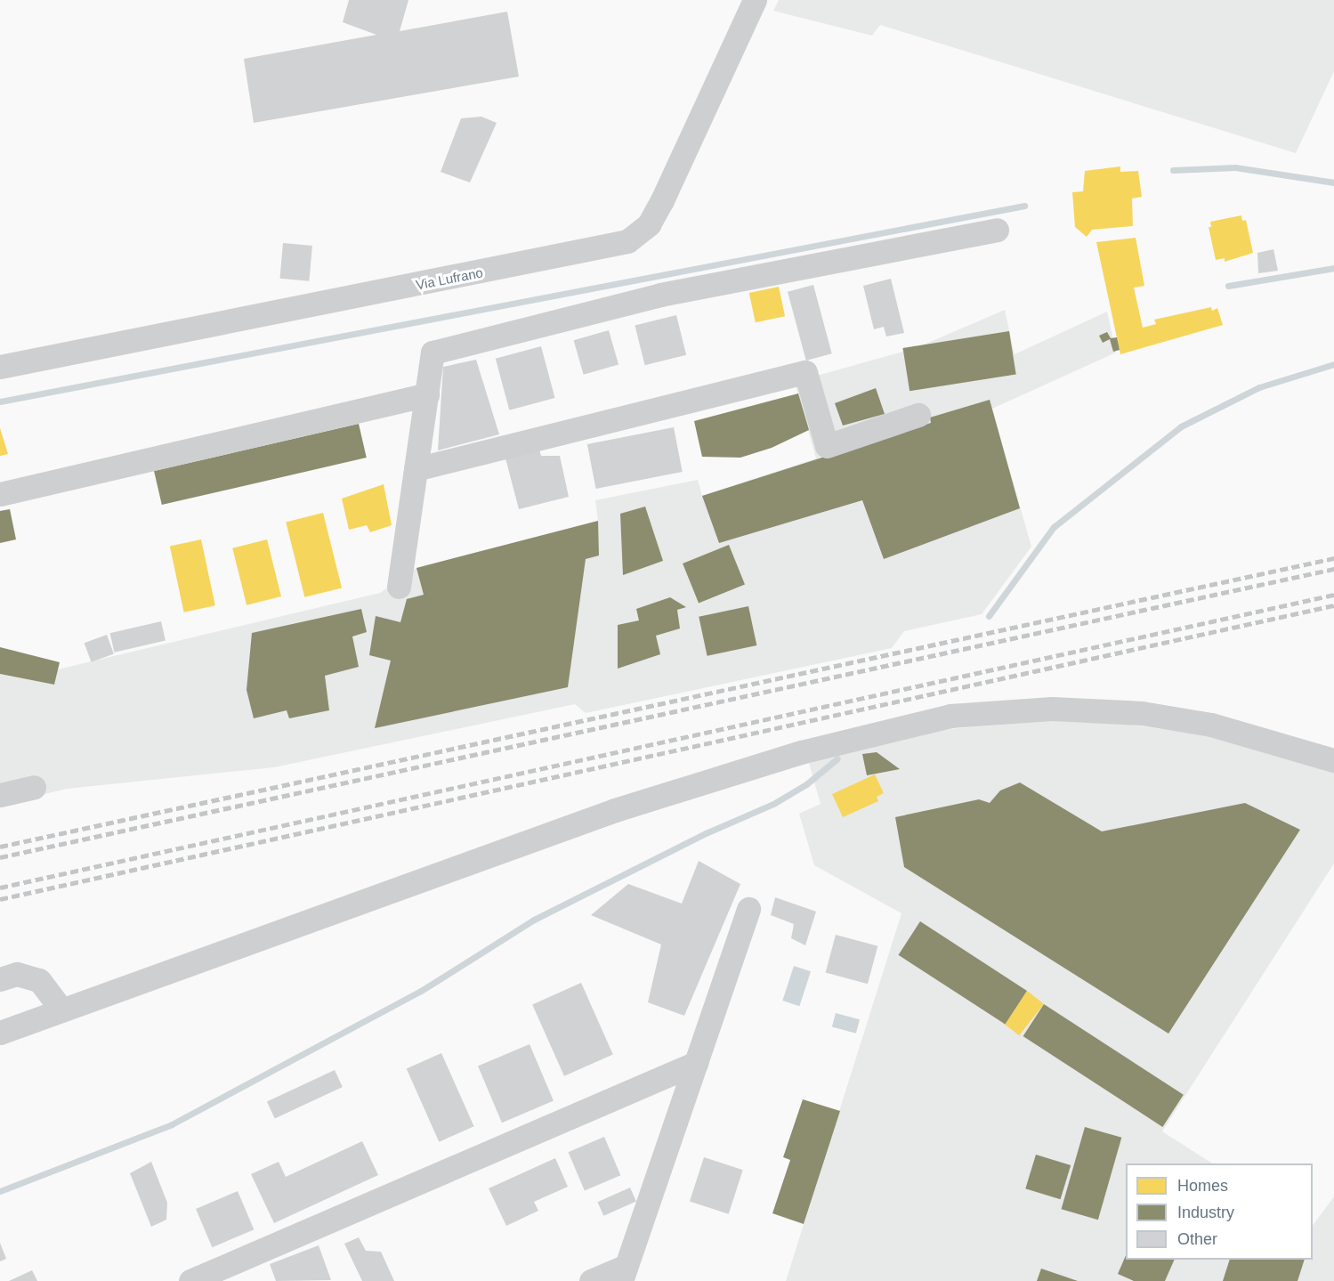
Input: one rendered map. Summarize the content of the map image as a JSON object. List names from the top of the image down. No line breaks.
{"streets":{"street":["Via Lufrano"]},"legend":["Homes","Industry","Other"]}
